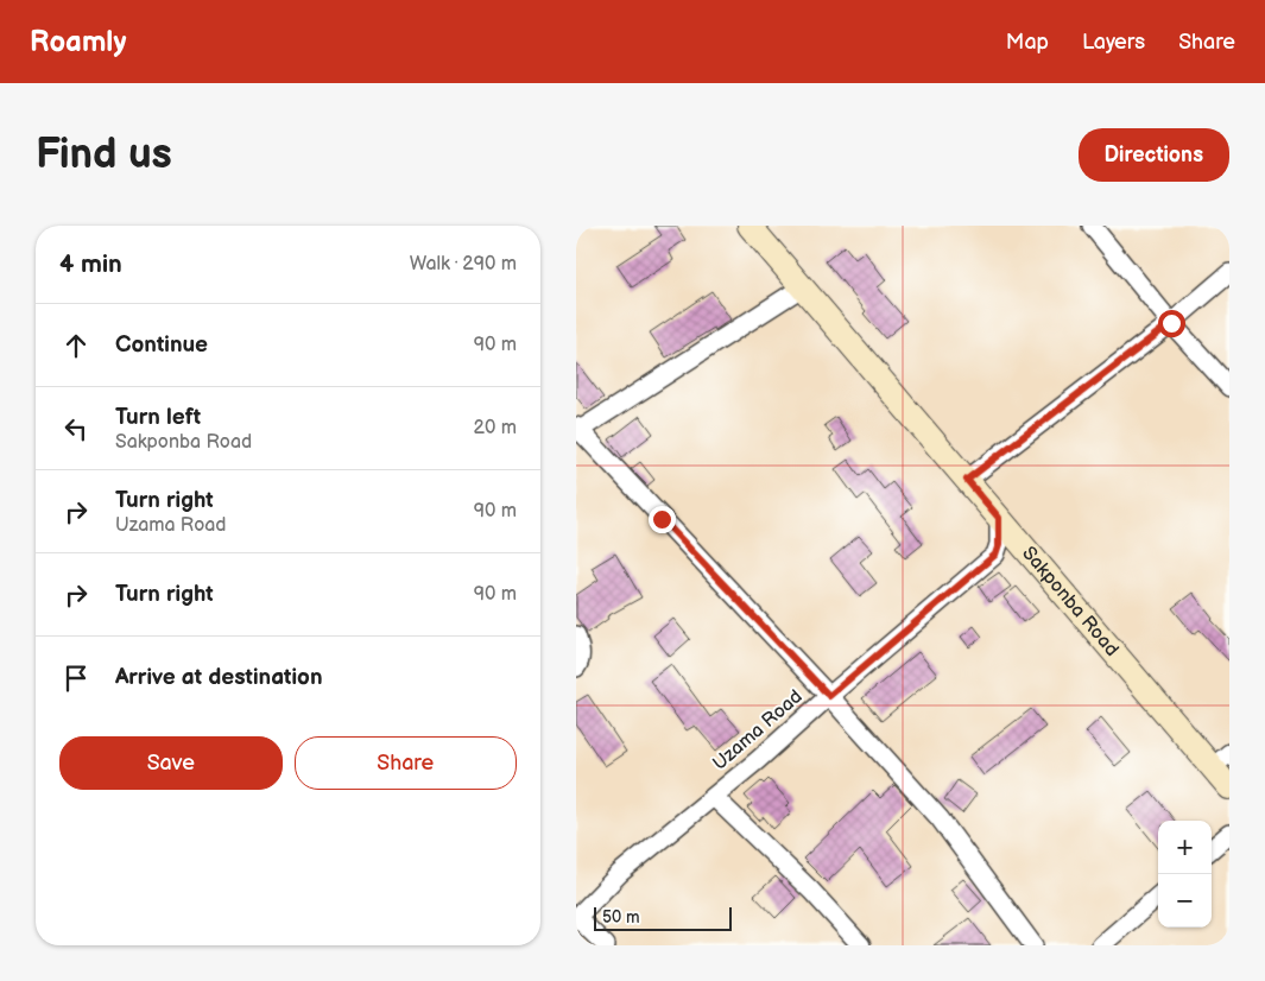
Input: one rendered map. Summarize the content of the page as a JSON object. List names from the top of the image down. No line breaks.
{"streets":{"main road":["Sakponba Road"],"street":["Uzama Road"]},"crossings":[["Sakponba Road","Uzama Road"]],"scale_bar":"50 m","page":{"header":"Roamly","nav":["Map","Layers","Share"],"buttons":["Directions",["Save","Share"]],"title":"Find us","heading":["4 min","Walk · 290 m"],"list":[["Continue","90 m"],["Turn left","Sakponba Road","20 m"],["Turn right","Uzama Road","90 m"],["Turn right","90 m"],"Arrive at destination"],"map_buttons":["+","−"],"scale":"50 m"}}
